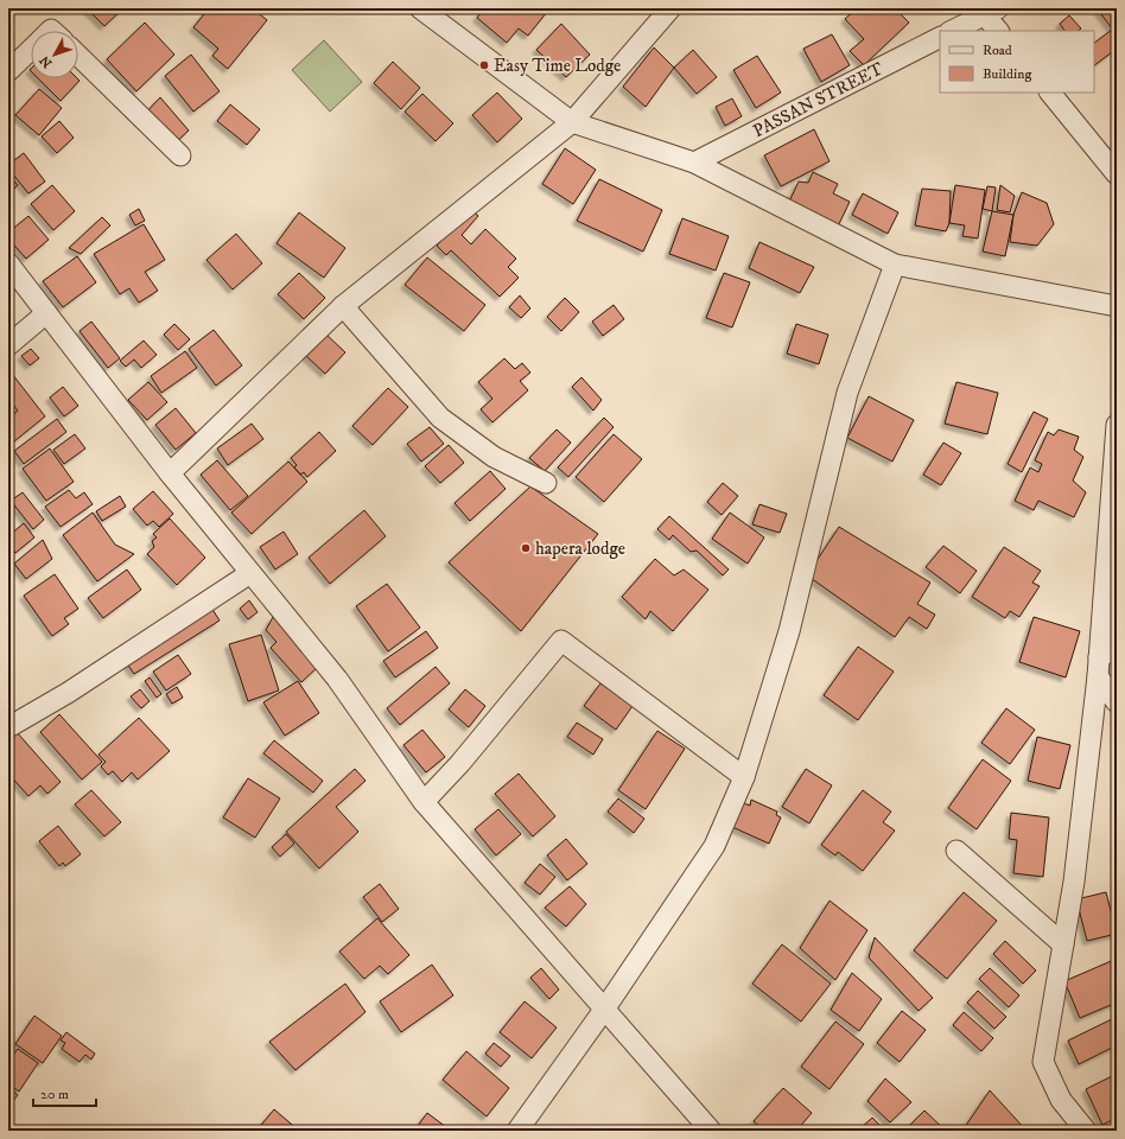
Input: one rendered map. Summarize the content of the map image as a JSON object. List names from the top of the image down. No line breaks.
{"streets":{"street":["PASSAN STREET"]},"places":["Easy Time Lodge","hapera lodge"],"legend":["Road","Building"],"scale_bar":"20 m","north":"bottom left"}
